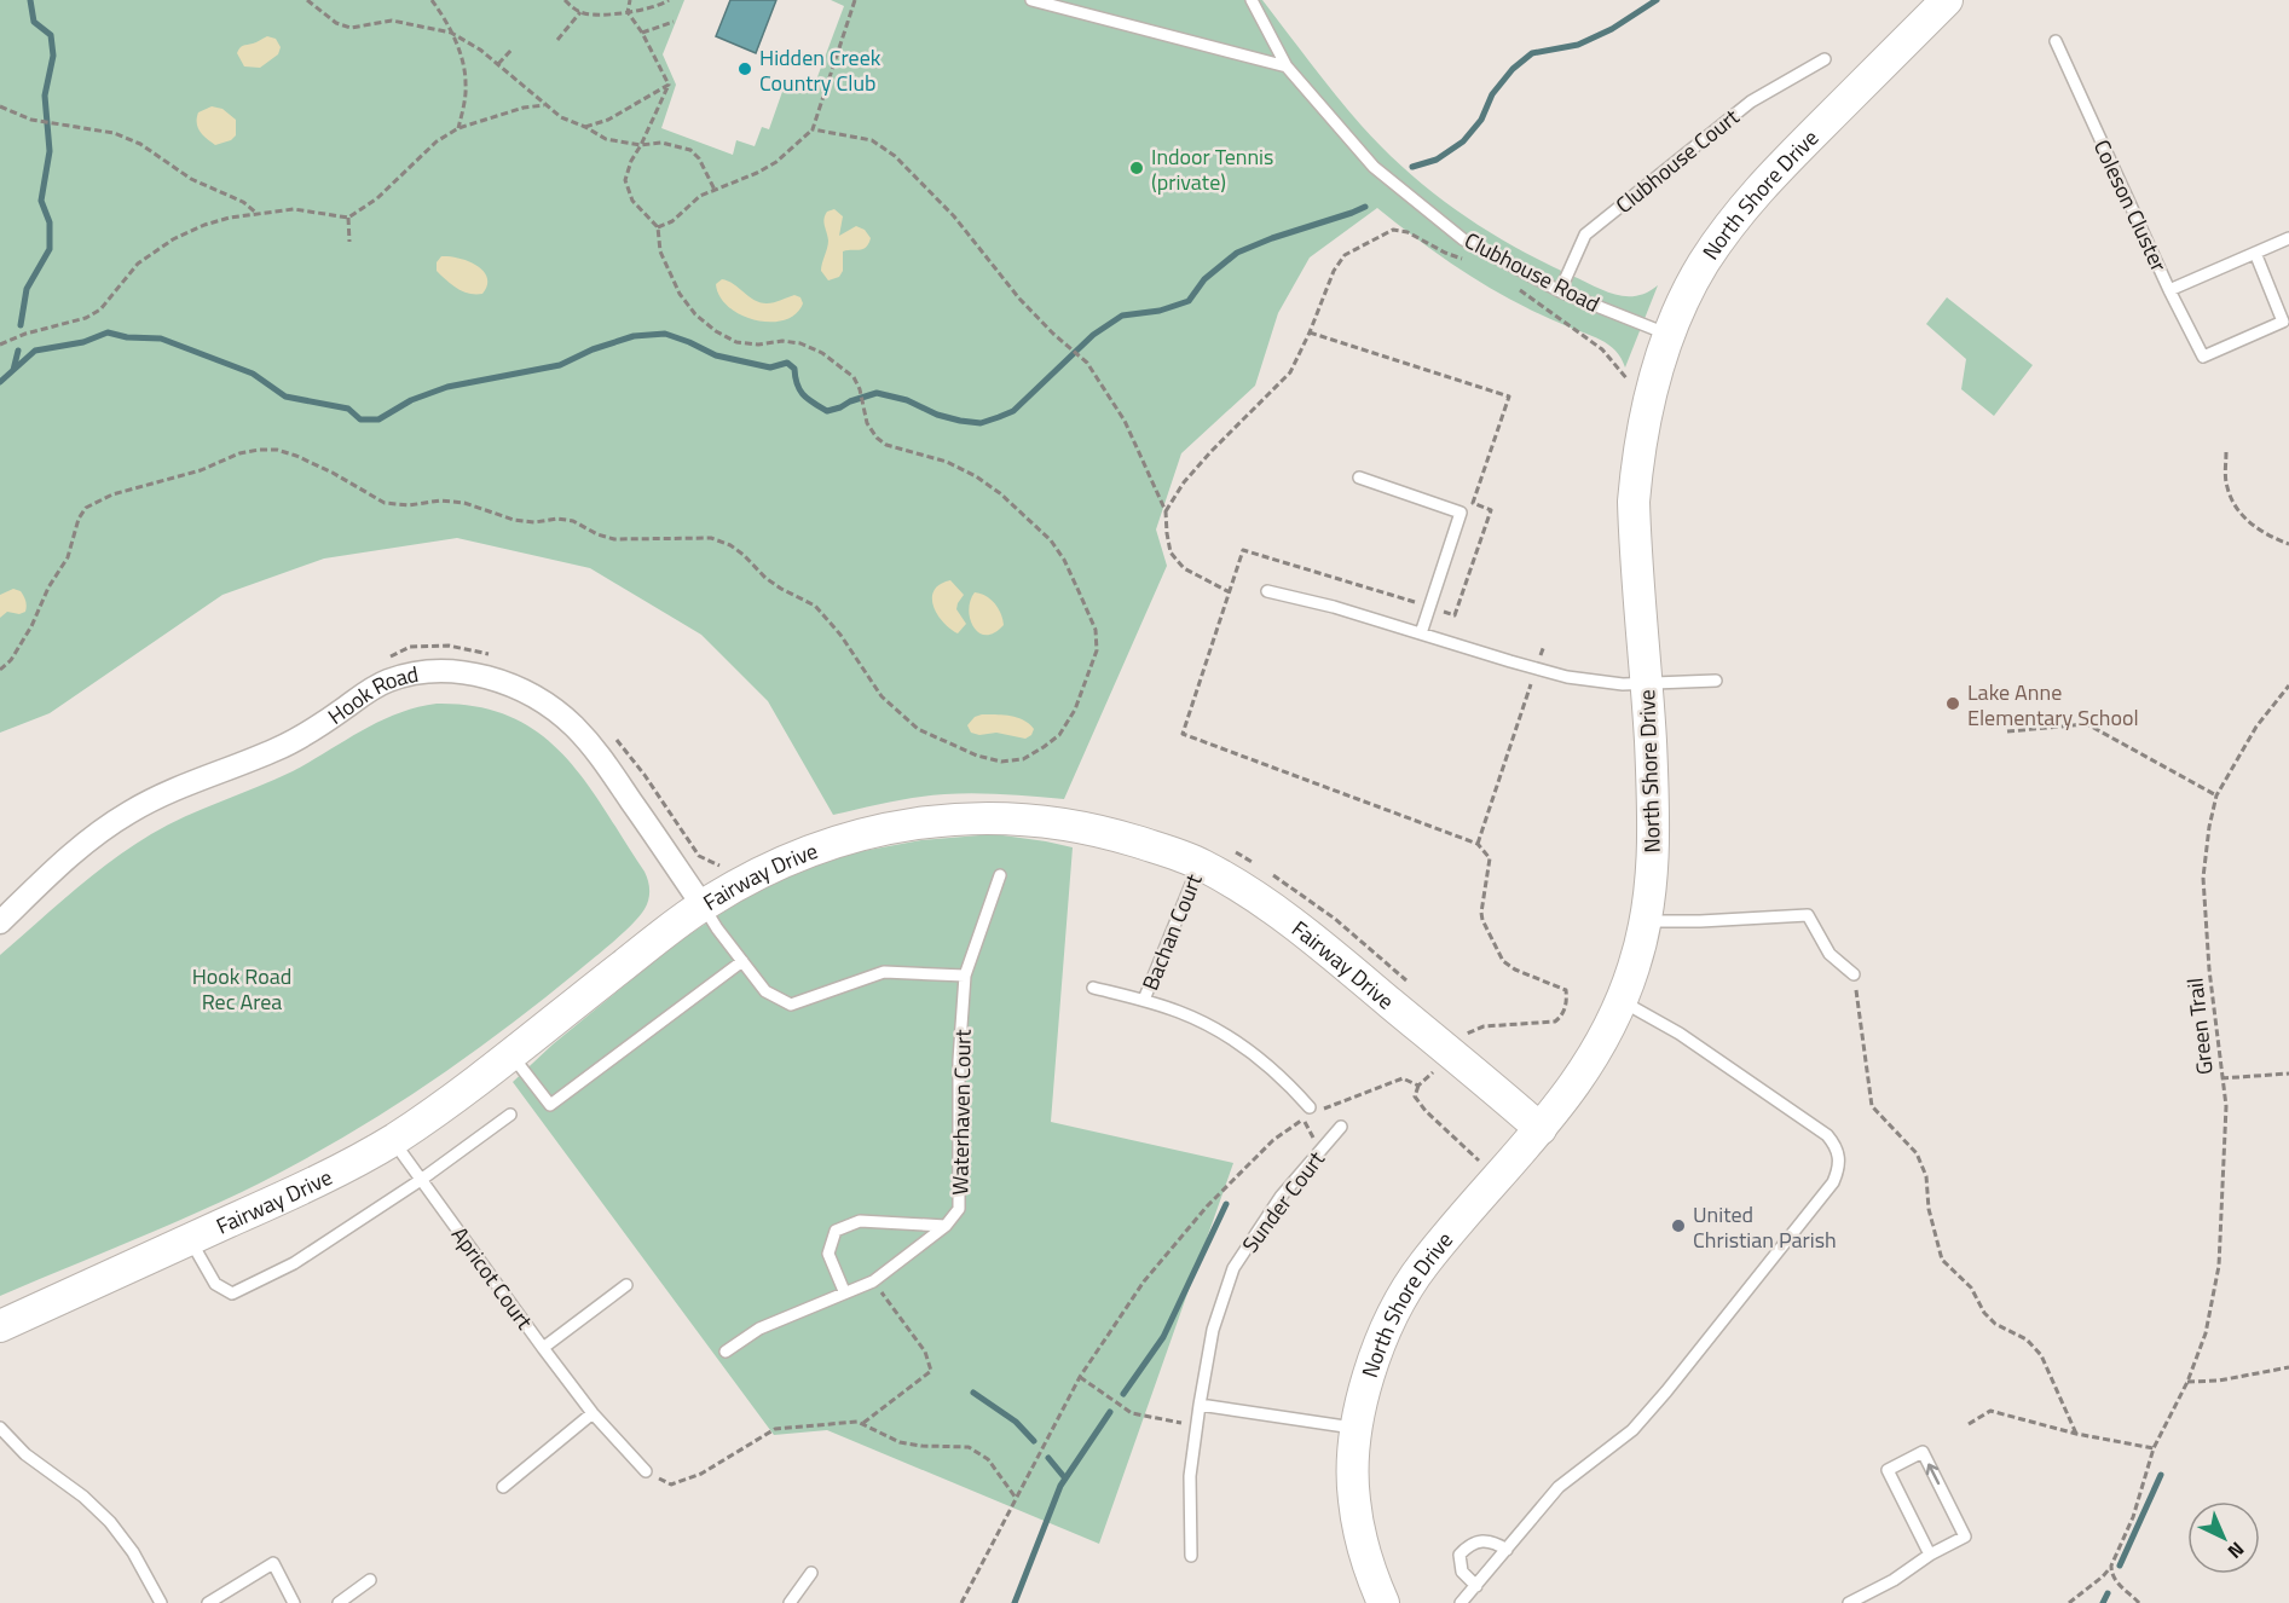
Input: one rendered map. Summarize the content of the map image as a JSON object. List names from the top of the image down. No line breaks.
{"streets":{"street":["North Shore Drive","Hook Road","Fairway Drive"],"lane":["Clubhouse Court","Coleson Cluster","Clubhouse Road","Bachan Court","Waterhaven Court","Sunder Court","Apricot Court"],"path":["Green Trail"]},"crossings":[["Clubhouse Court","Clubhouse Road"],["North Shore Drive","Clubhouse Road"],["North Shore Drive","Fairway Drive"],["Hook Road","Fairway Drive"],["Fairway Drive","Bachan Court"],["Fairway Drive","Apricot Court"]],"parks":["Hook Road Rec Area"],"places":["Hidden Creek Country Club","Indoor Tennis (private)","Lake Anne Elementary School","United Christian Parish"],"north":"bottom right"}
